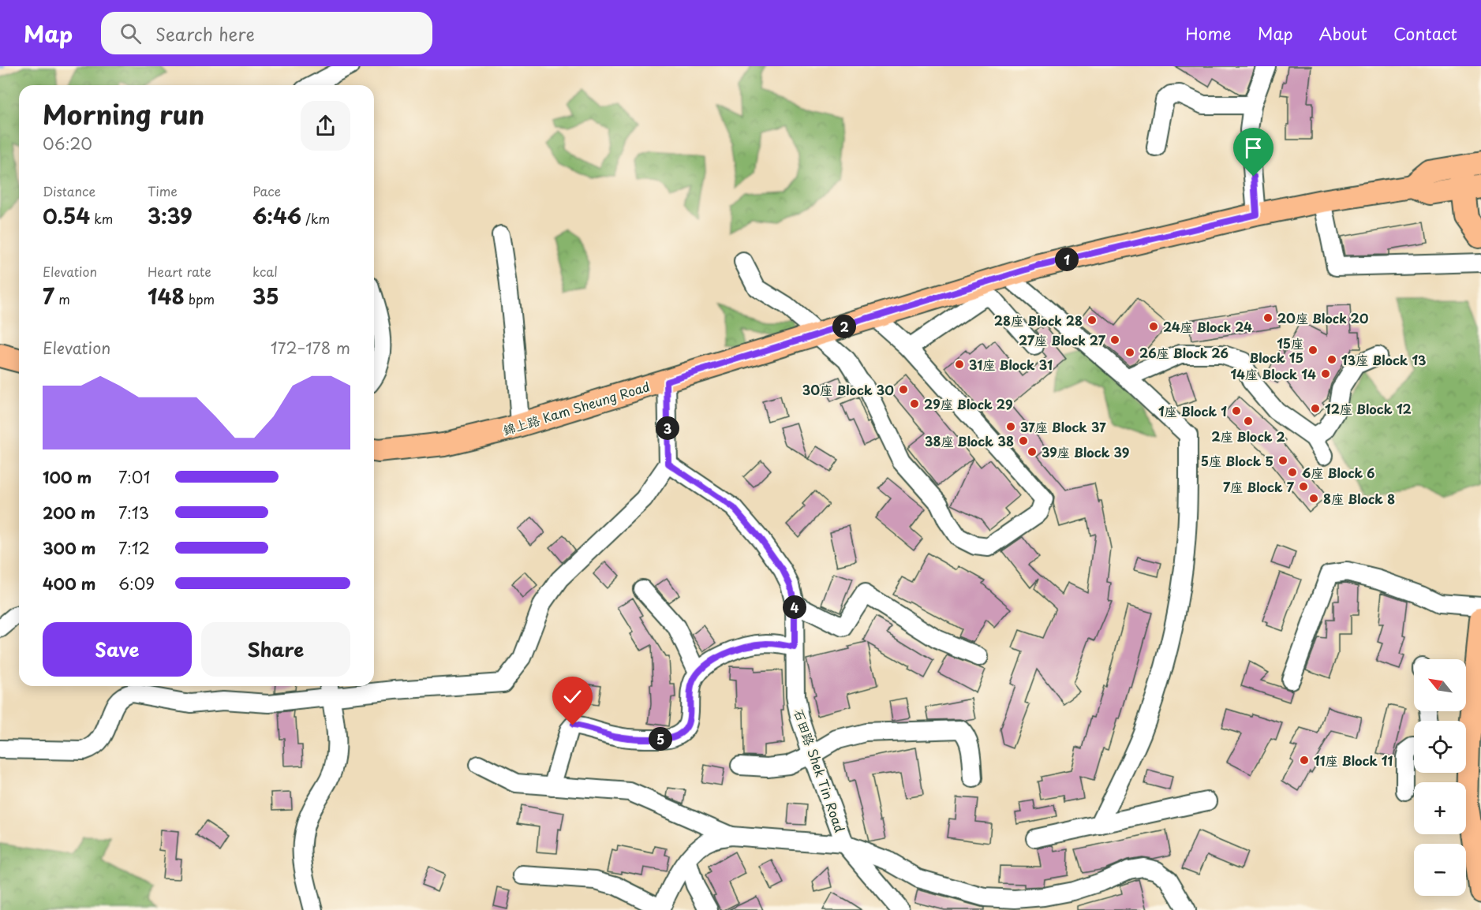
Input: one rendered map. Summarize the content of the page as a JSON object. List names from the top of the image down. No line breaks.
{"streets":{"main road":["錦上路 Kam Sheung Road"],"street":["石田路 Shek Tin Road"]},"places":["20座 Block 20","28座 Block 28","24座 Block 24","27座 Block 27","15座 Block 15","26座 Block 26","13座 Block 13","31座 Block 31","14座 Block 14","30座 Block 30","29座 Block 29","12座 Block 12","1座 Block 1","2座 Block 2","37座 Block 37","38座 Block 38","39座 Block 39","5座 Block 5","6座 Block 6","7座 Block 7","8座 Block 8","11座 Block 11"],"north":"top left","page":{"header":"Map","search":"Search here","nav":["Home","Map","About","Contact"],"heading":["Morning run","06:20"],"stats":[["Distance","0.54 km"],["Time","3:39"],["Pace","6:46 /km"],["Elevation","7 m"],["Heart rate","148 bpm"],["kcal","35"]],"pins":["1","2","3","4","5"],"chart":["Elevation","172–178 m"],"list":[{"name":"100 m","note":"7:01"},{"name":"200 m","note":"7:13"},{"name":"300 m","note":"7:12"},{"name":"400 m","note":"6:09"}],"buttons":["Save","Share"],"map_buttons":["+","−"]}}
